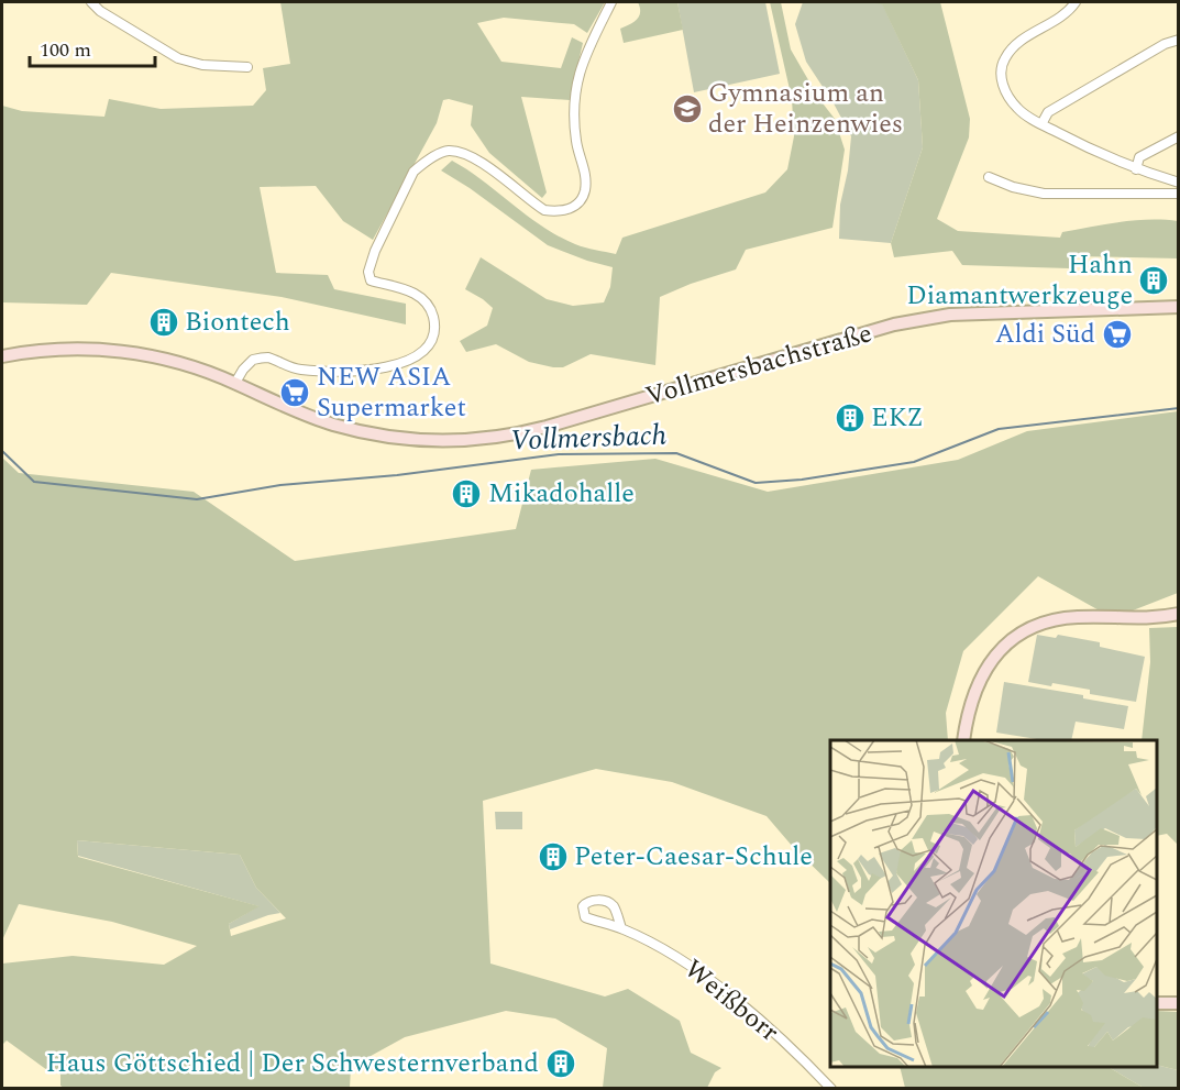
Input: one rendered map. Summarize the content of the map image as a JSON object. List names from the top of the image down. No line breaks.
{"streets":{"main road":["Vollmersbachstraße"],"street":["Weißborr"]},"water":["Vollmersbach"],"places":{"school or university":["Gymnasium an der Heinzenwies"],"building":["Hahn Diamantwerkzeuge","Biontech","EKZ","Mikadohalle","Peter-Caesar-Schule","Haus Göttschied | Der Schwesternverband"],"supermarket":["Aldi Süd","NEW ASIA Supermarket"]},"scale_bar":"100 m"}
